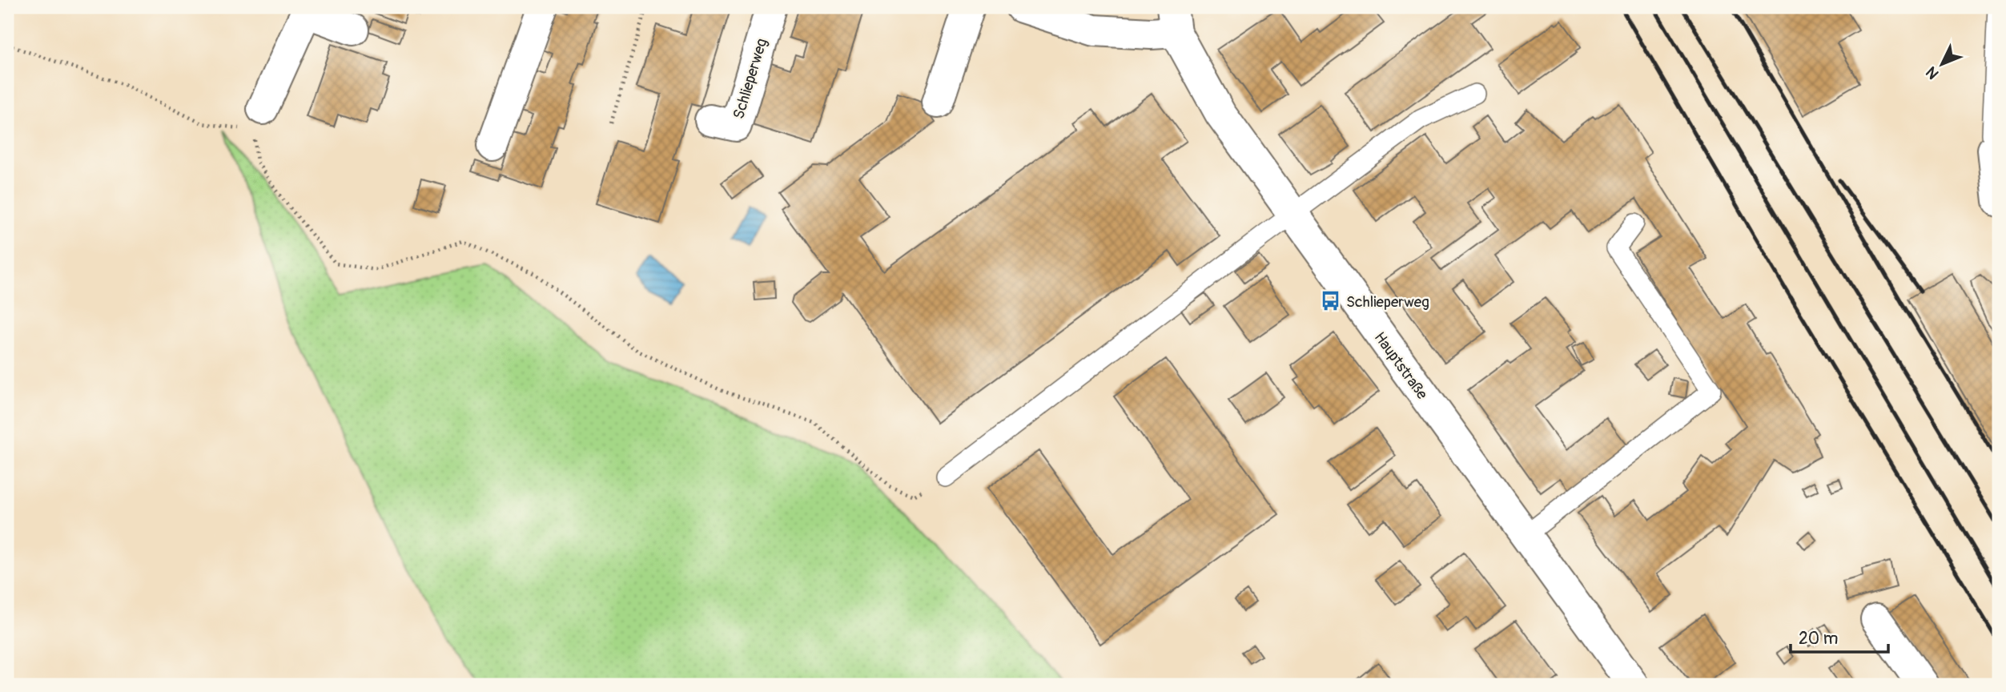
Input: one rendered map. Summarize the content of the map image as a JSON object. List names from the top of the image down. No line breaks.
{"streets":{"street":["Schlieperweg","Hauptstraße"]},"places":{"bus stop":["Schlieperweg"]},"scale_bar":"20 m","north":"bottom left"}
